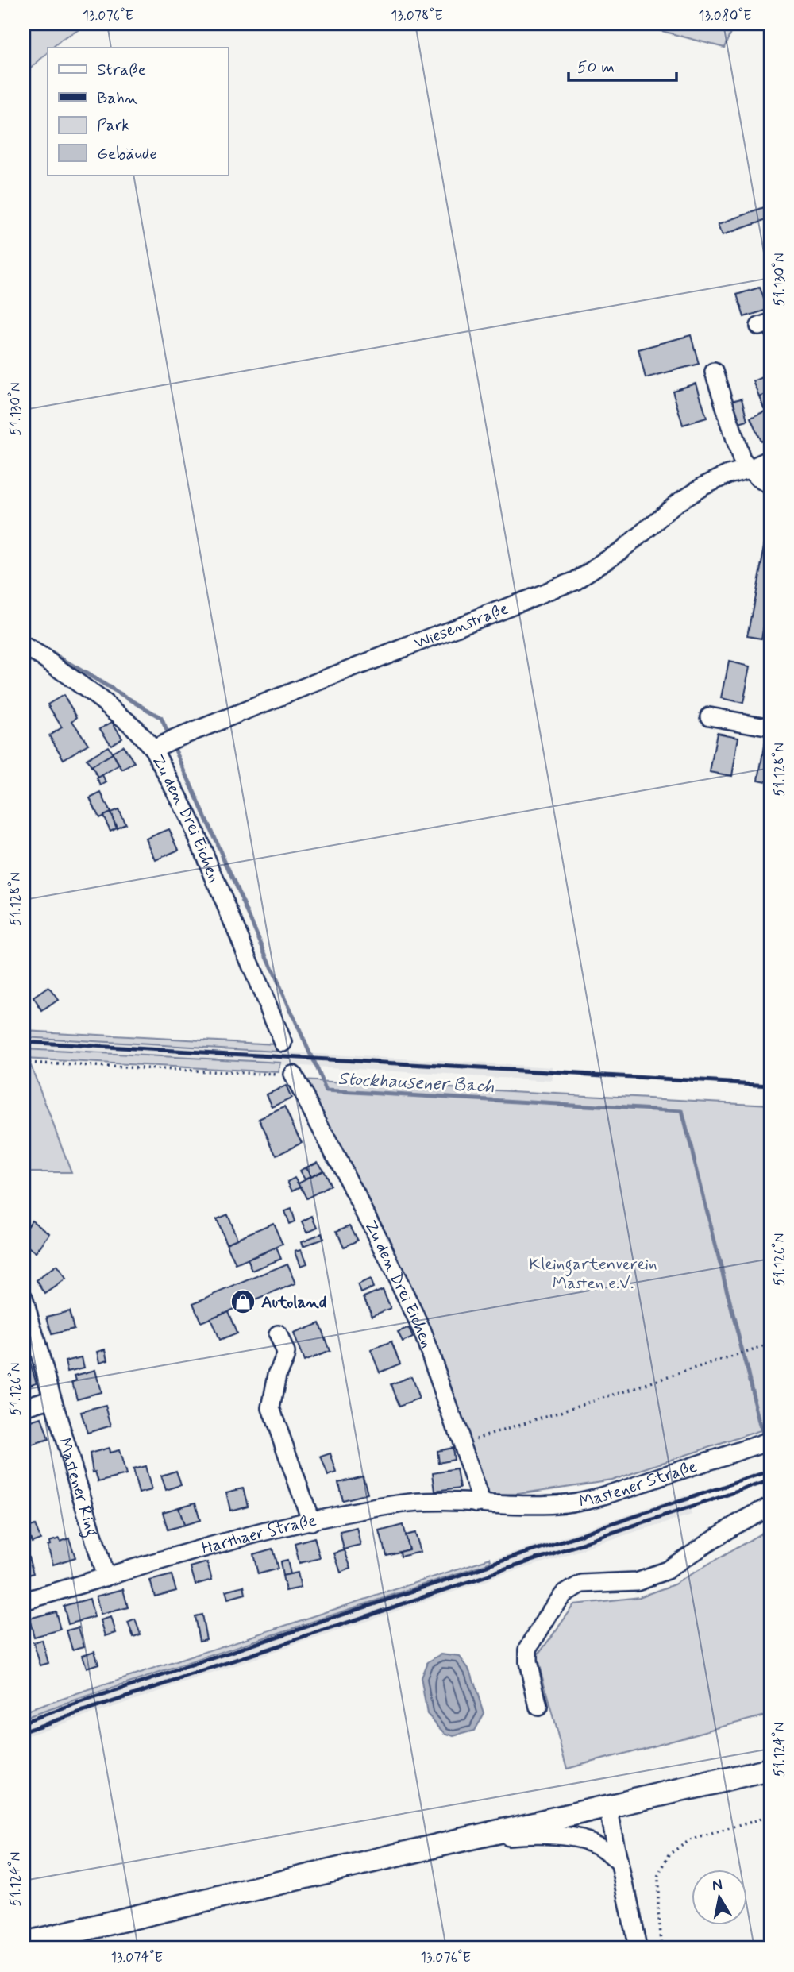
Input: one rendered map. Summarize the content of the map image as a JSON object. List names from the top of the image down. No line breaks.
{"streets":{"street":["Wiesenstraße","Zu den Drei Eichen","Mastener Straße","Mastener Ring","Harthaer Straße"]},"crossings":[["Wiesenstraße","Zu den Drei Eichen"],["Zu den Drei Eichen","Harthaer Straße"],["Mastener Straße","Harthaer Straße"],["Mastener Ring","Harthaer Straße"]],"water":["Stockhausener Bach"],"parks":["Kleingartenverein Masten e.V."],"places":{"shop":["Autoland"]},"legend":["Straße","Bahn","Park","Gebäude"],"scale_bar":"50 m","north":"top","coordinates":["13.076°E","13.078°E","13.080°E","51.130°N","51.128°N","51.126°N","51.124°N","13.074°E"]}
